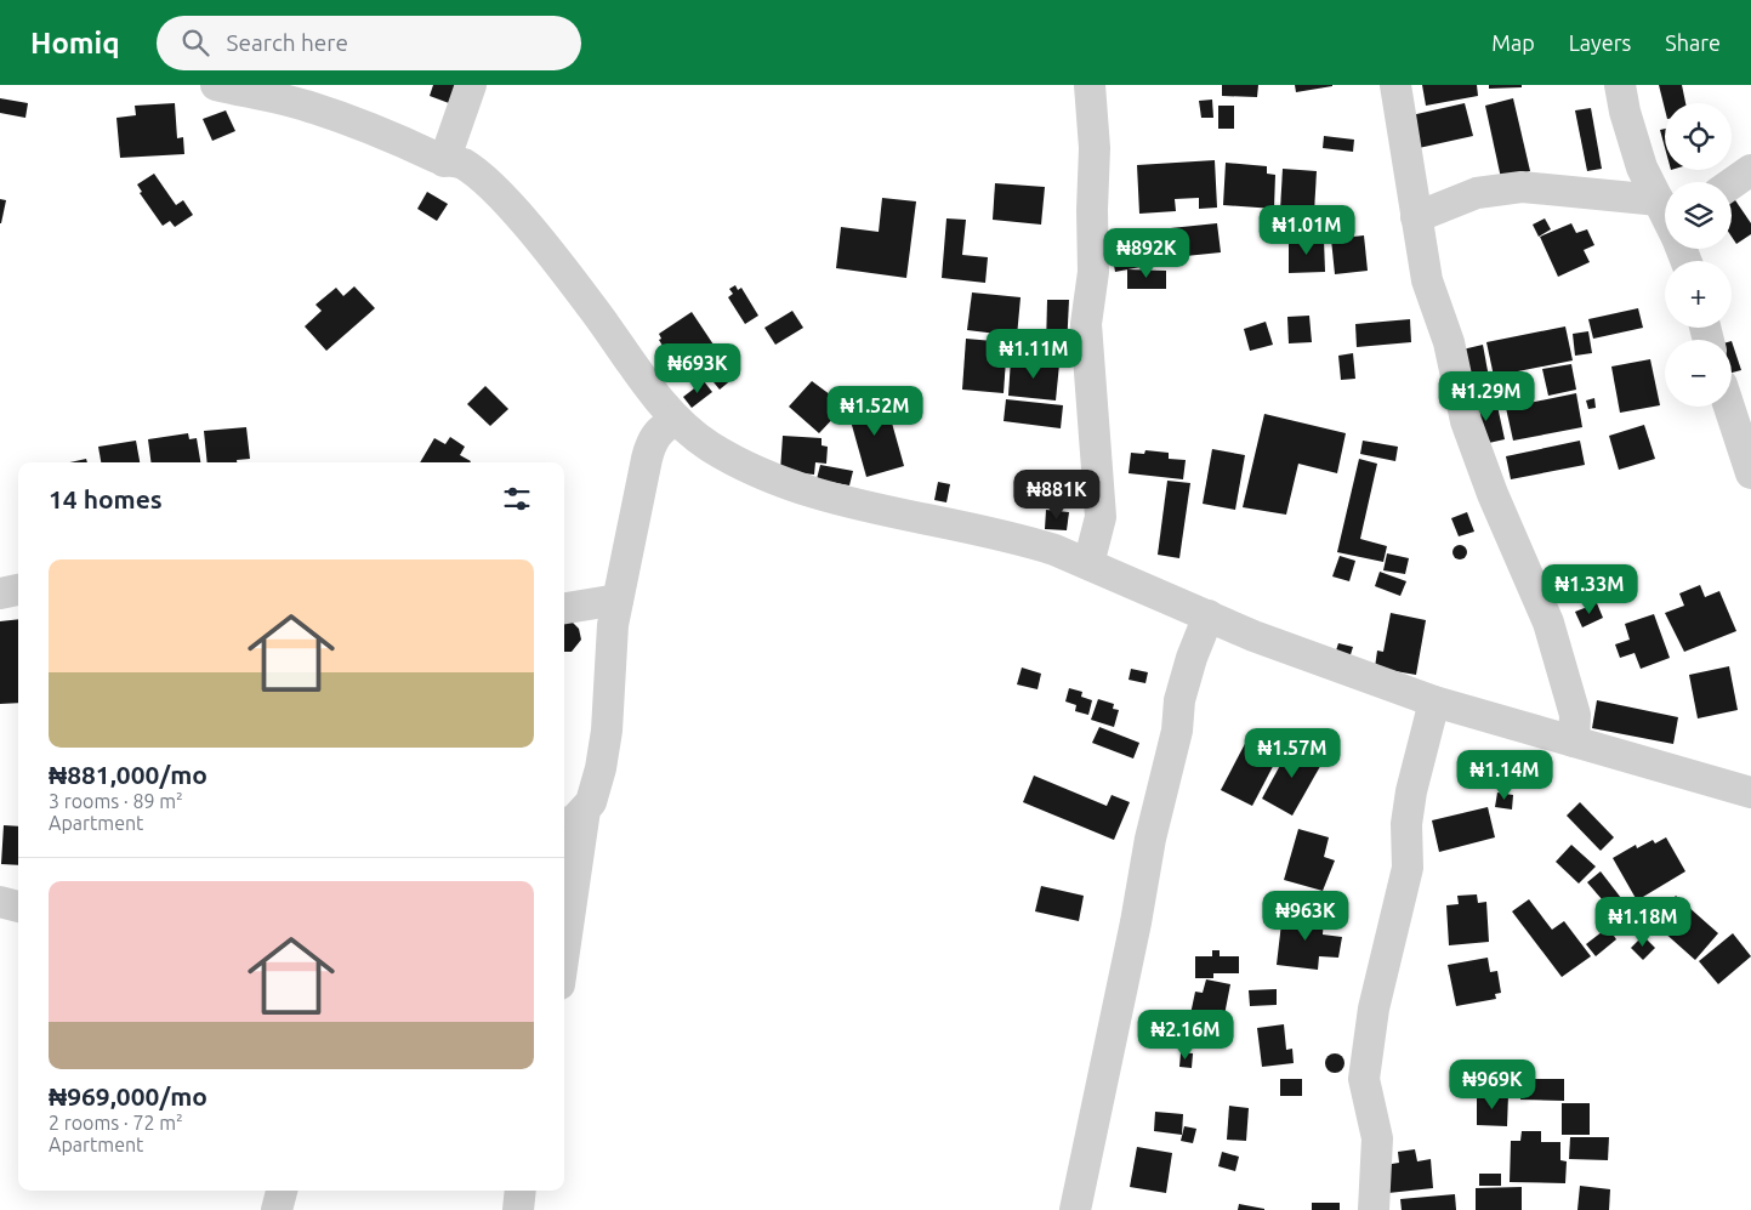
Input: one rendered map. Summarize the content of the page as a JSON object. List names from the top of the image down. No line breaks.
{"page":{"header":"Homiq","search":"Search here","nav":["Map","Layers","Share"],"map_buttons":["+","−"],"price":["₦1.01M","₦892K","₦1.11M","₦693K","₦1.29M","₦1.52M","₦881K","₦1.33M","₦1.57M","₦1.14M","₦963K","₦1.18M","₦2.16M","₦969K"],"heading":"14 homes","list":[{"name":"₦881,000/mo","note":"3 rooms · 89 m² · Apartment"},{"name":"₦969,000/mo","note":"2 rooms · 72 m² · Apartment"}]}}
